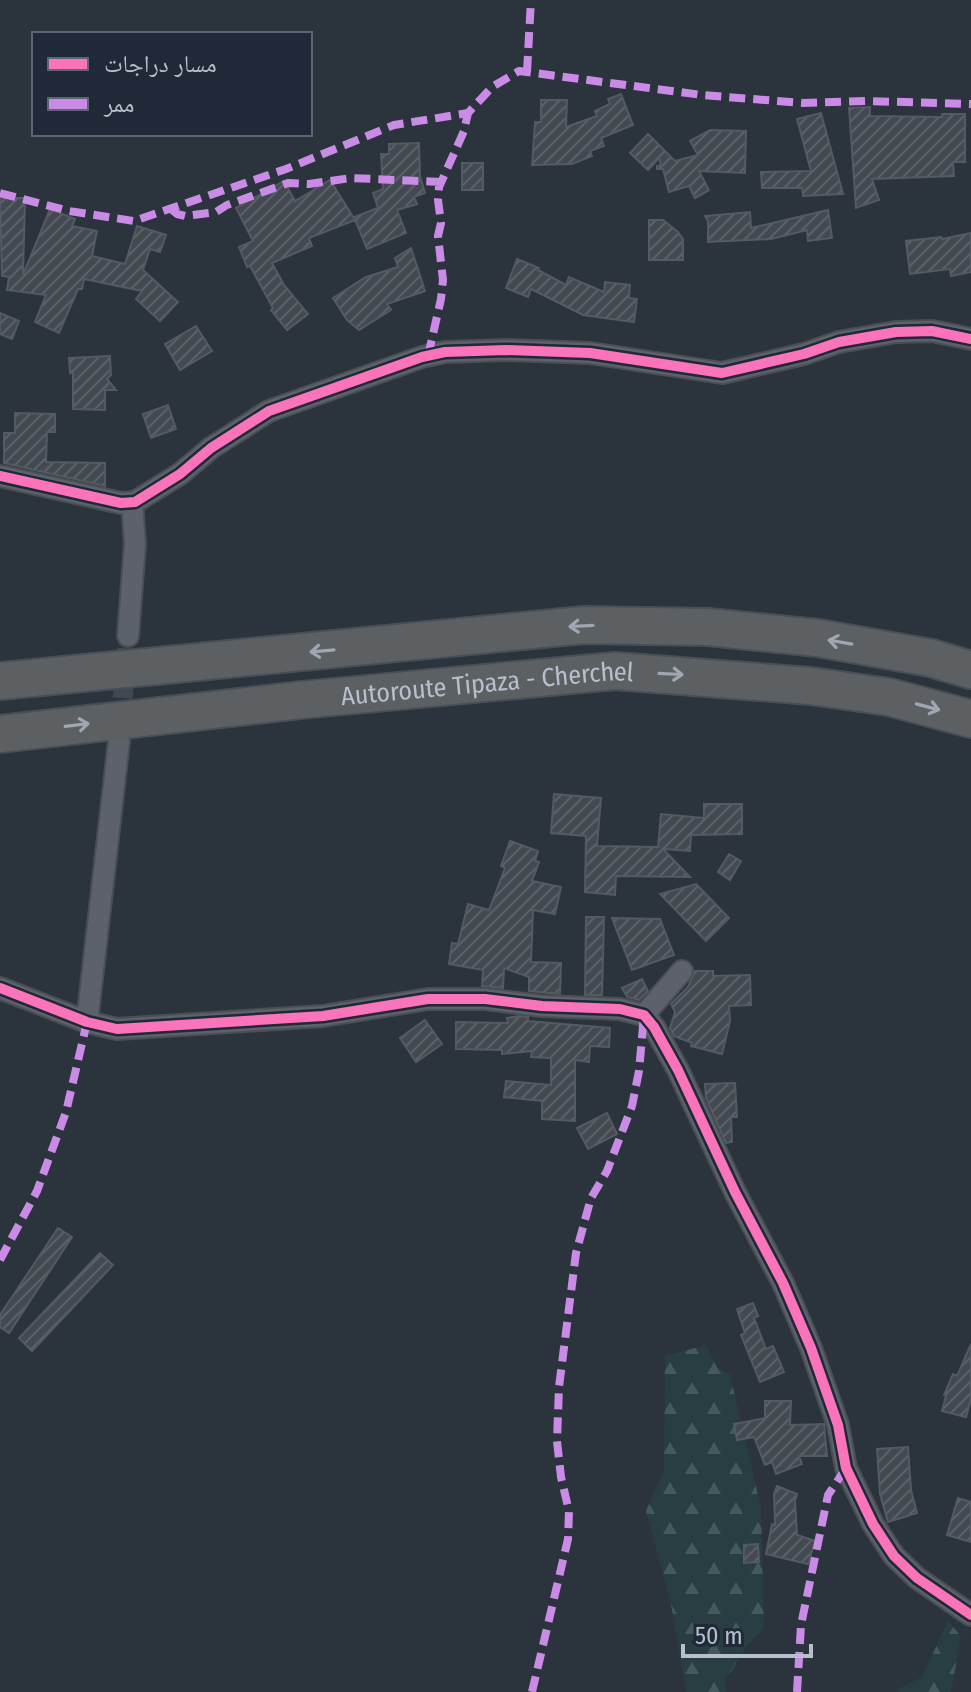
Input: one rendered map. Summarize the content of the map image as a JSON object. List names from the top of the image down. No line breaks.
{"streets":{"highway":["Autoroute Tipaza - Cherchel"]},"legend":["مسار دراجات","ممر"],"scale_bar":"50 m"}
